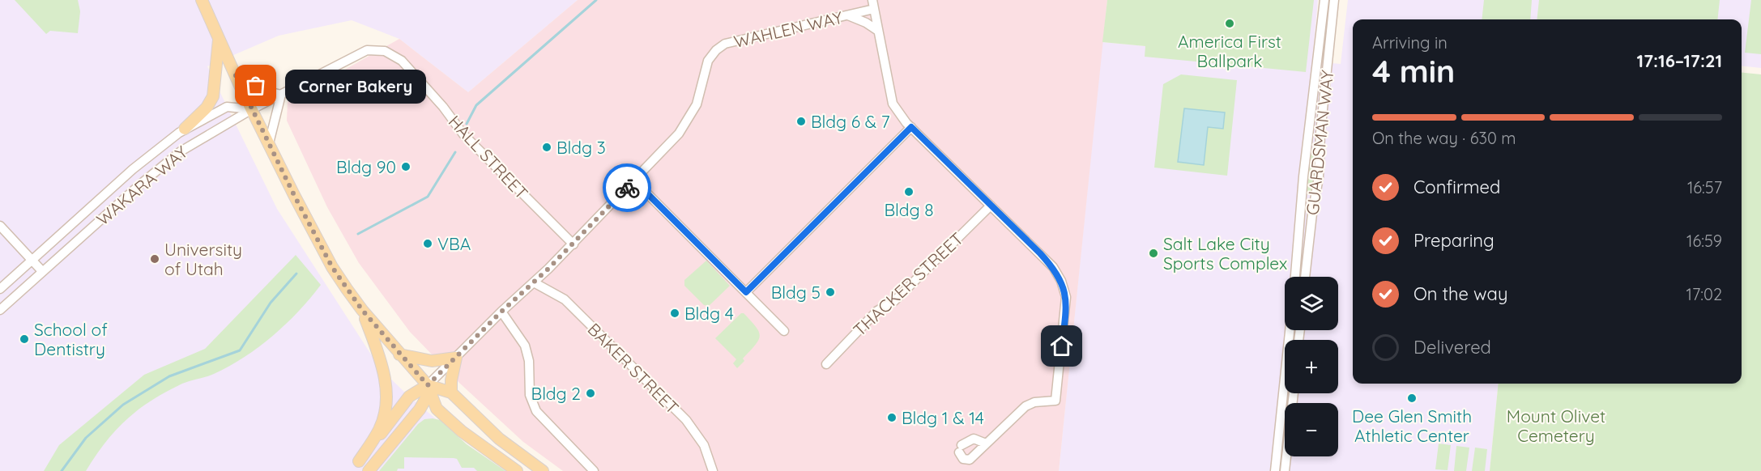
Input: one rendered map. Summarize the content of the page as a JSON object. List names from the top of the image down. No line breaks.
{"streets":{"street":["WAHLEN WAY","GUARDSMAN WAY","HALL STREET","WAKARA WAY","THACKER STREET","BAKER STREET"]},"crossings":[["WAHLEN WAY","HALL STREET"],["WAHLEN WAY","BAKER STREET"],["HALL STREET","WAKARA WAY"]],"parks":["Mount Olivet Cemetery"],"places":["America First Ballpark","Corner Bakery","Bldg 6 & 7","Bldg 3","Bldg 90","Bldg 8","VBA","Salt Lake City Sports Complex","University of Utah","Bldg 5","Bldg 4","School of Dentistry","Bldg 2","Dee Glen Smith Athletic Center","Bldg 1 & 14"],"page":{"heading":["4 min","Arriving in","17:16–17:21"],"bubble":"Corner Bakery","bar":"On the way · 630 m","list":[["Confirmed","16:57"],["Preparing","16:59"],["On the way","17:02"],"Delivered"],"map_buttons":["+","−"]}}
